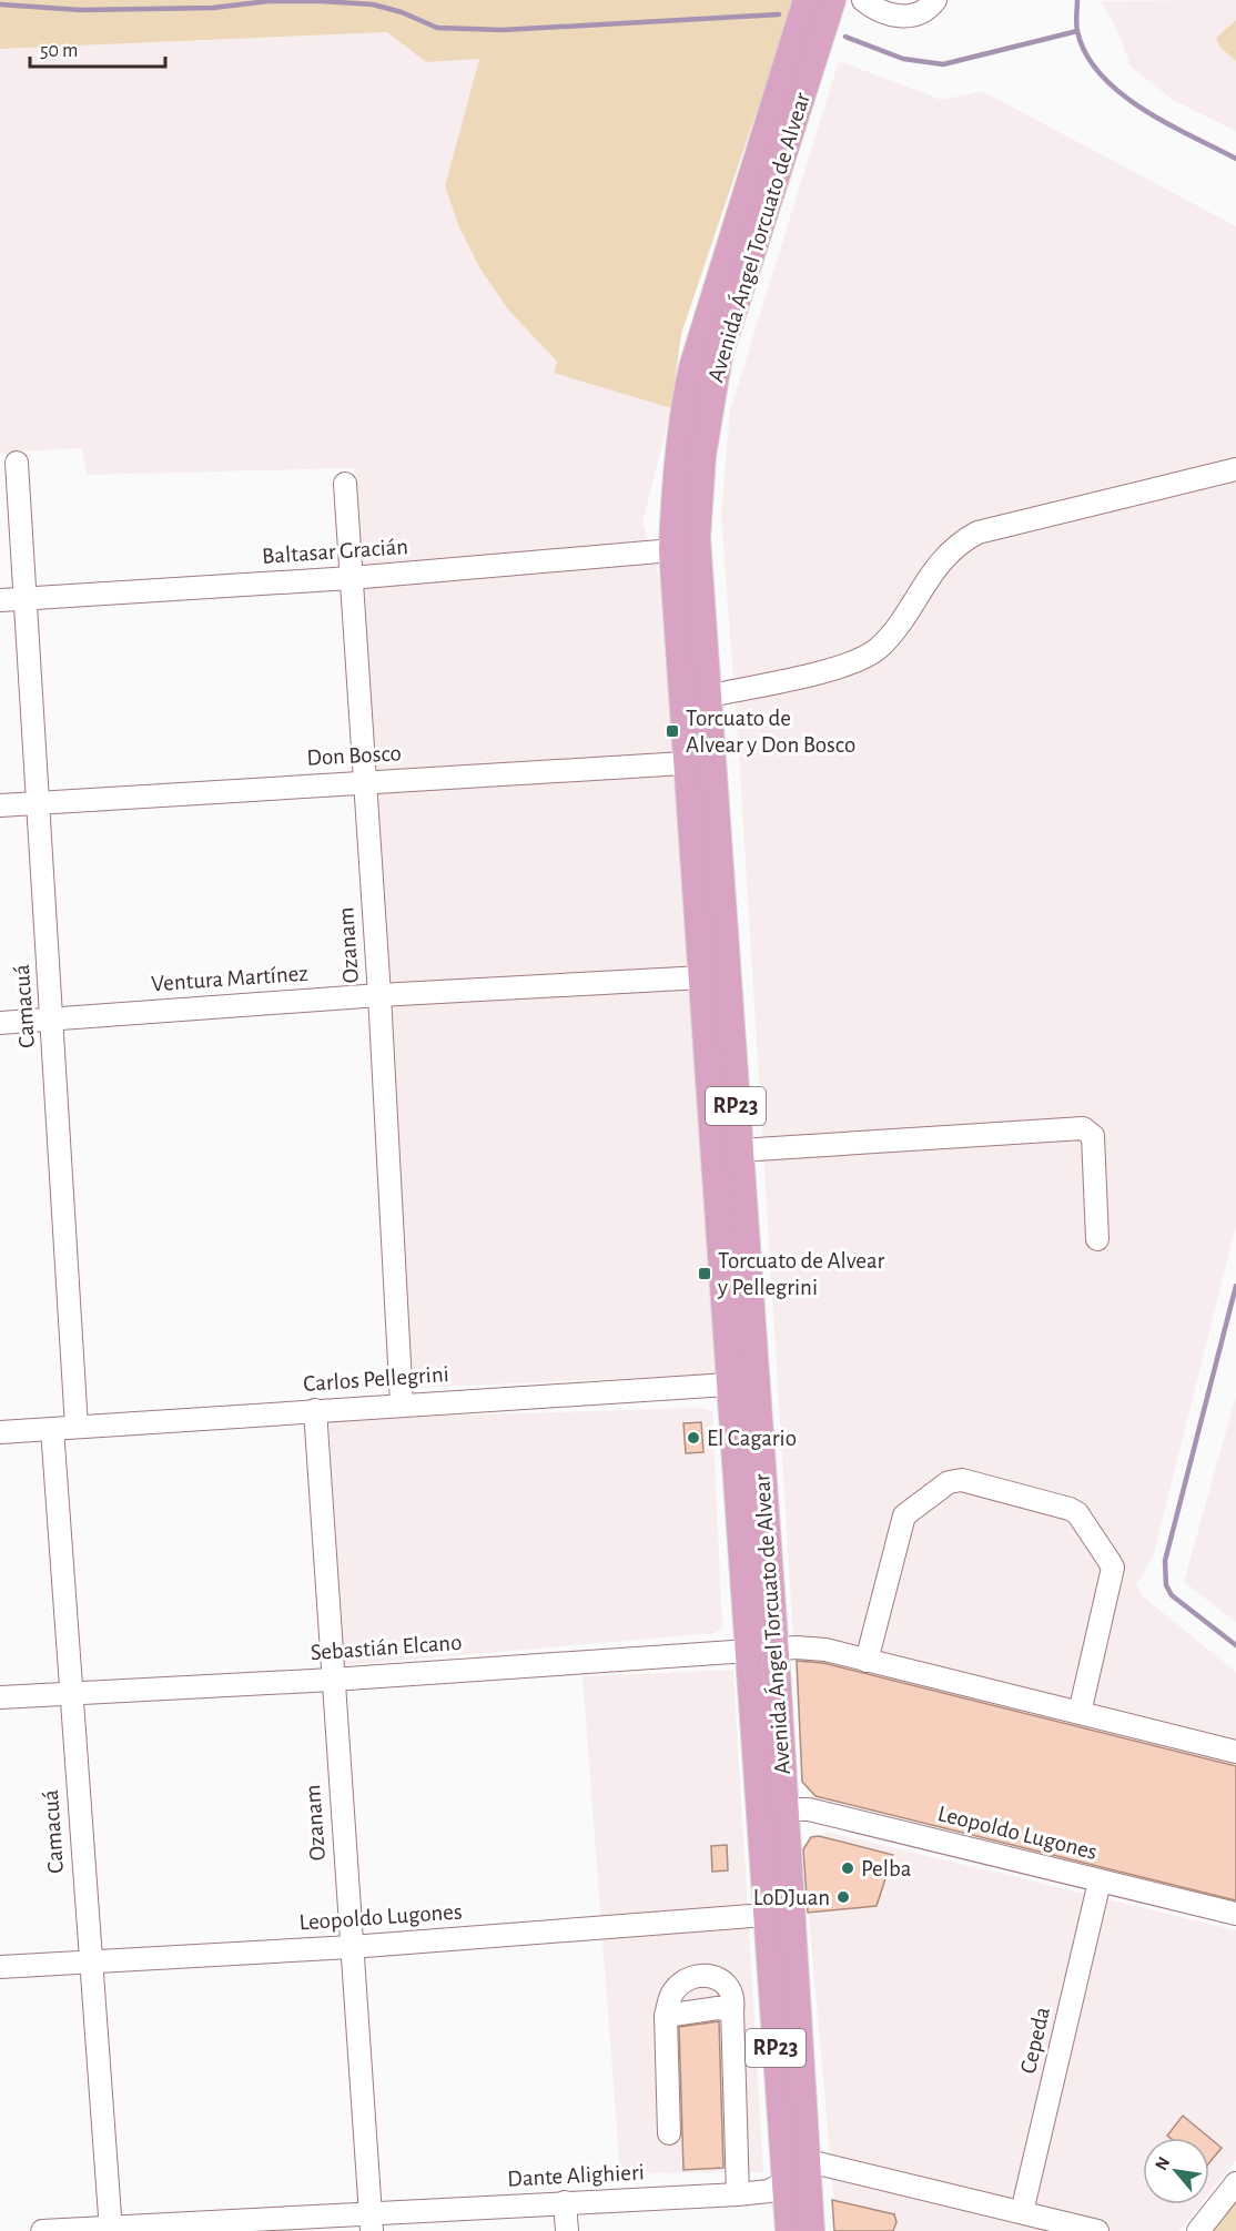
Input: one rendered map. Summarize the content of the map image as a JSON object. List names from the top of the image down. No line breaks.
{"streets":{"main road":["Avenida Ángel Torcuato de Alvear","RP23"],"street":["Baltasar Gracián","Don Bosco","Ozanam","Ventura Martínez","Camacuá","Carlos Pellegrini","Sebastián Elcano","Leopoldo Lugones","Cepeda","Dante Alighieri"]},"crossings":[["Avenida Ángel Torcuato de Alvear","Baltasar Gracián"],["Avenida Ángel Torcuato de Alvear","Don Bosco"],["Avenida Ángel Torcuato de Alvear","Ventura Martínez"],["Avenida Ángel Torcuato de Alvear","Carlos Pellegrini"],["Avenida Ángel Torcuato de Alvear","Sebastián Elcano"],["Avenida Ángel Torcuato de Alvear","Leopoldo Lugones"],["Avenida Ángel Torcuato de Alvear","Dante Alighieri"],["Baltasar Gracián","Ozanam"],["Baltasar Gracián","Camacuá"],["Don Bosco","Ozanam"],["Don Bosco","Camacuá"],["Ozanam","Ventura Martínez"],["Ozanam","Carlos Pellegrini"],["Ozanam","Sebastián Elcano"],["Ozanam","Leopoldo Lugones"],["Ozanam","Dante Alighieri"],["Ventura Martínez","Camacuá"],["Camacuá","Carlos Pellegrini"],["Camacuá","Sebastián Elcano"],["Camacuá","Leopoldo Lugones"],["Camacuá","Dante Alighieri"],["Leopoldo Lugones","Cepeda"],["Cepeda","Dante Alighieri"]],"places":{"transit":["Torcuato de Alvear y Don Bosco","Torcuato de Alvear y Pellegrini"],"other":["El Cagario","Pelba","LoDJuan"]},"scale_bar":"50 m","north":"top left"}
